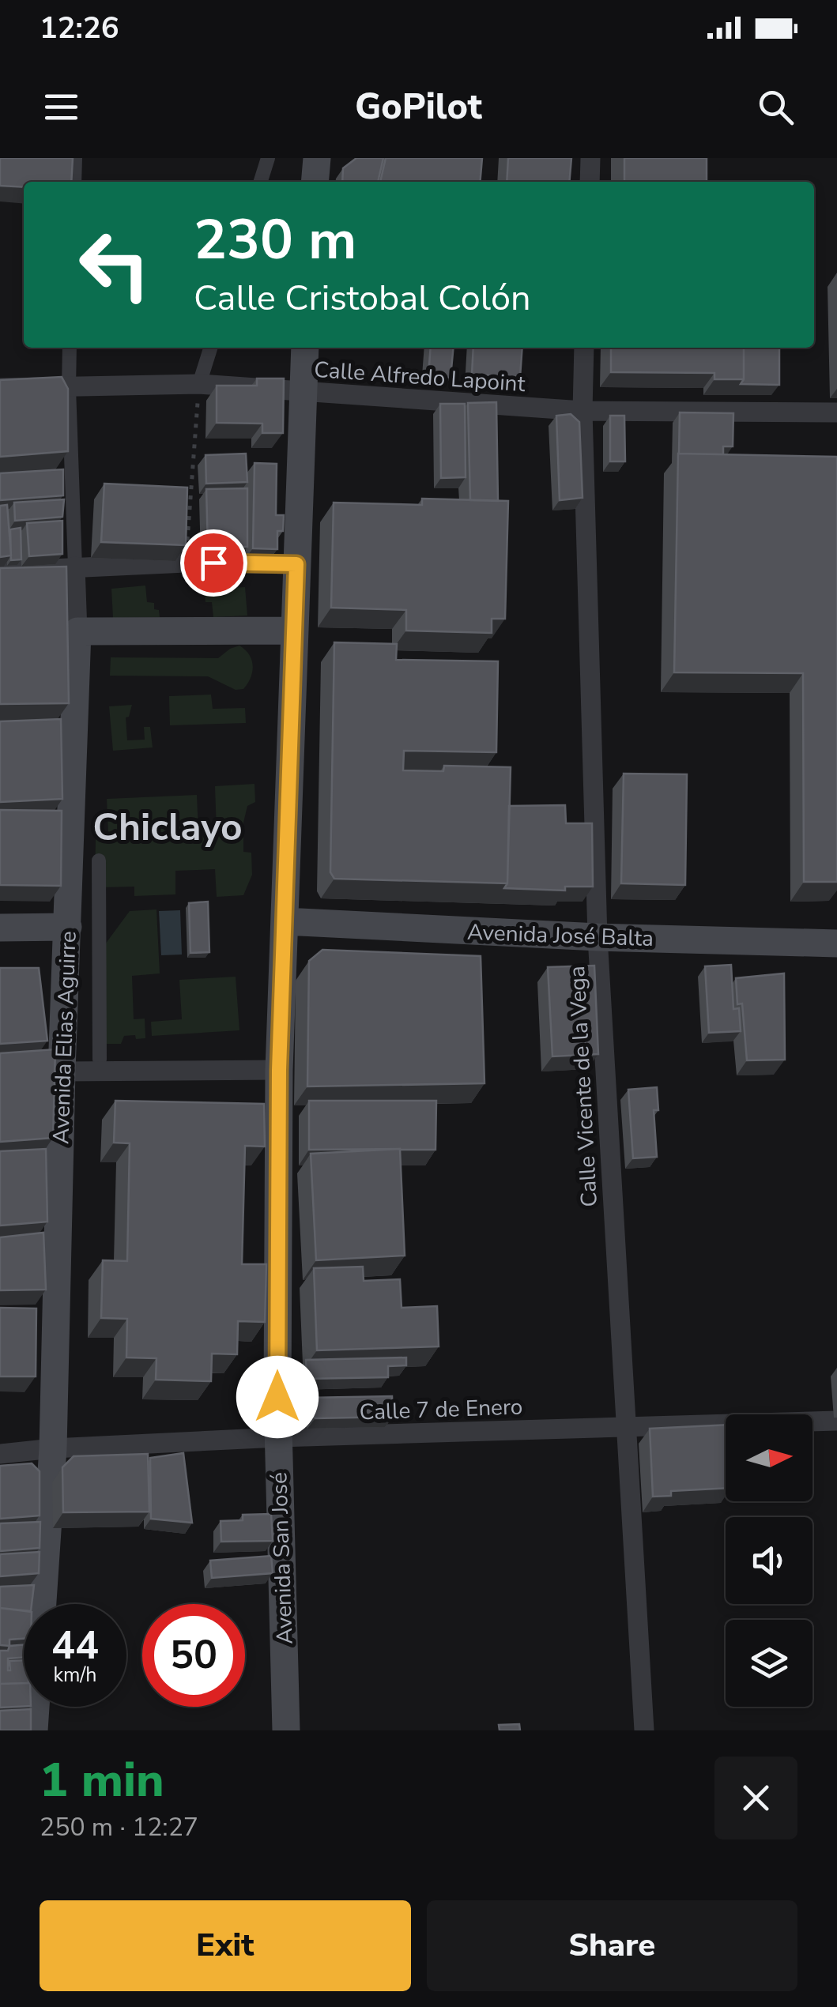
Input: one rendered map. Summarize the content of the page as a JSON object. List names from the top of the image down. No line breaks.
{"streets":{"main road":["Avenida José Balta","Avenida Elias Aguirre","Avenida San José"],"street":["Calle Alfredo Lapoint","Calle Vicente de la Vega","Calle 7 de Enero"]},"crossings":[["Calle Alfredo Lapoint","Avenida Elias Aguirre"],["Calle Alfredo Lapoint","Calle Vicente de la Vega"],["Calle Alfredo Lapoint","Avenida San José"],["Avenida José Balta","Calle Vicente de la Vega"],["Avenida José Balta","Avenida San José"],["Avenida Elias Aguirre","Calle 7 de Enero"],["Calle Vicente de la Vega","Calle 7 de Enero"],["Calle 7 de Enero","Avenida San José"]],"districts":["Chiclayo"],"north":"right","page":{"status":"12:26","header":"GoPilot","turn":["230 m","Calle Cristobal Colón"],"speed":"44 km/h","limit":"50","heading":["1 min","250 m · 12:27"],"buttons":["Exit","Share"]}}
